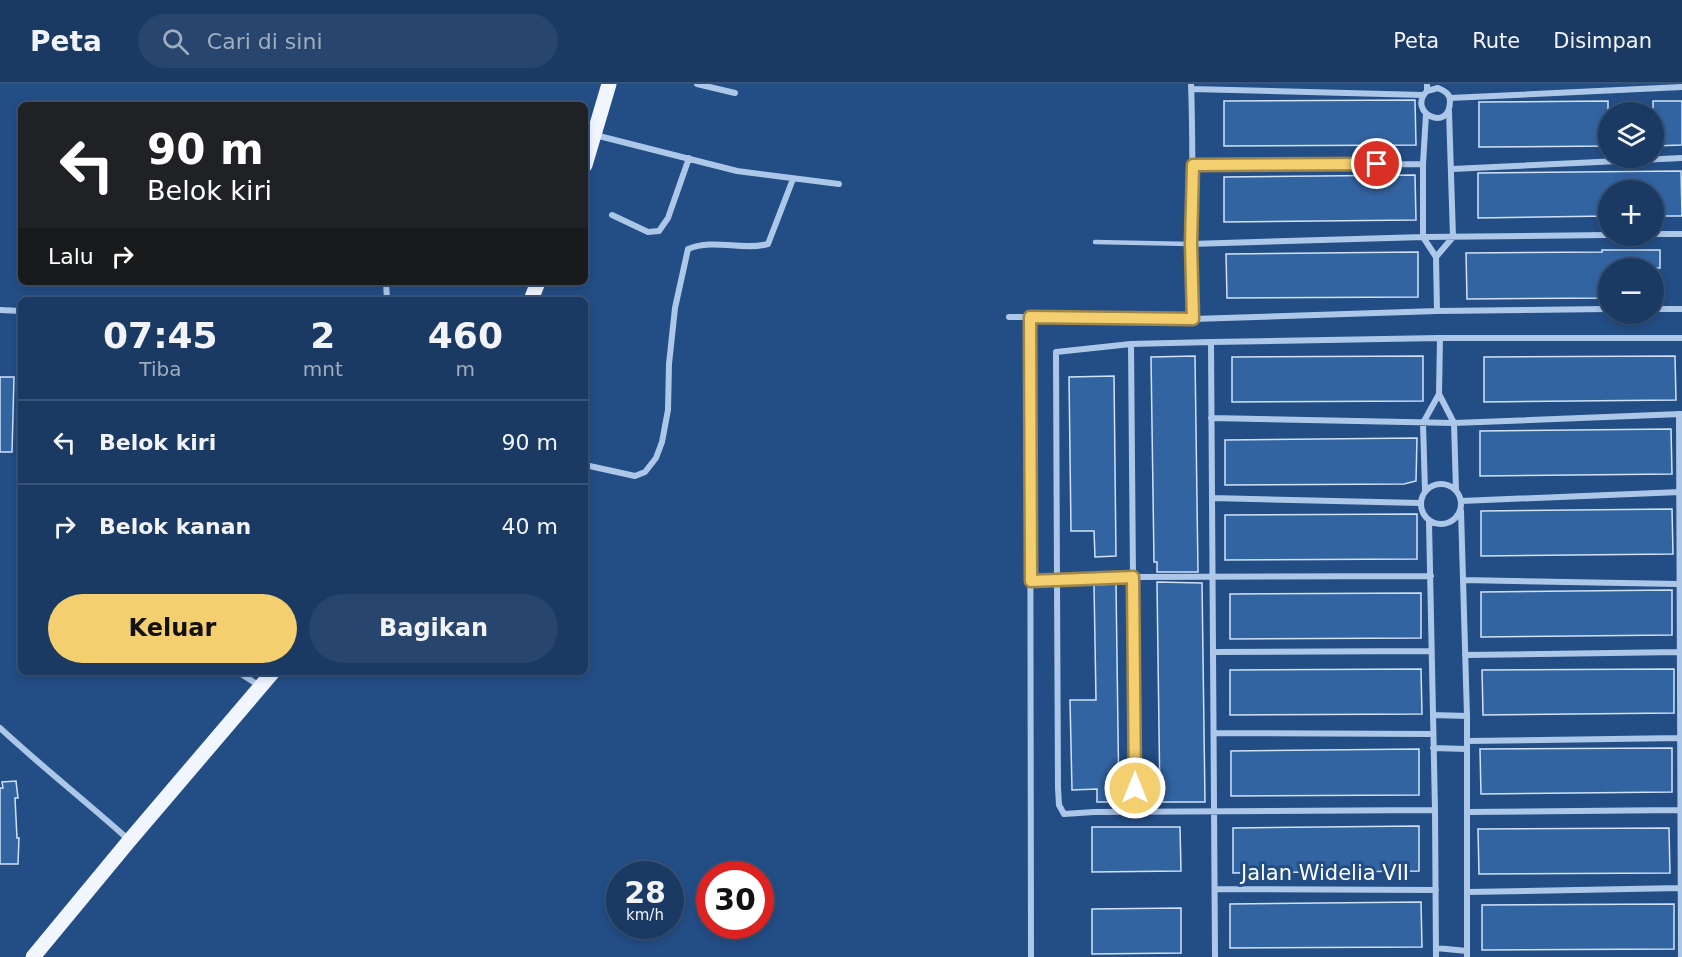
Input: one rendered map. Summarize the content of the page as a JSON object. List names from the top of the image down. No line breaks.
{"streets":{"street":["Jalan Widelia VII"]},"page":{"header":"Peta","search":"Cari di sini","nav":["Peta","Rute","Disimpan"],"map_buttons":["+","−"],"turn":["90 m","Belok kiri"],"then":"Lalu","eta":["07:45","Tiba","2","mnt","460","m"],"list":[{"name":"Belok kiri","value":"90 m"},{"name":"Belok kanan","value":"40 m"}],"buttons":["Keluar","Bagikan"],"speed":"28 km/h","limit":"30"}}
